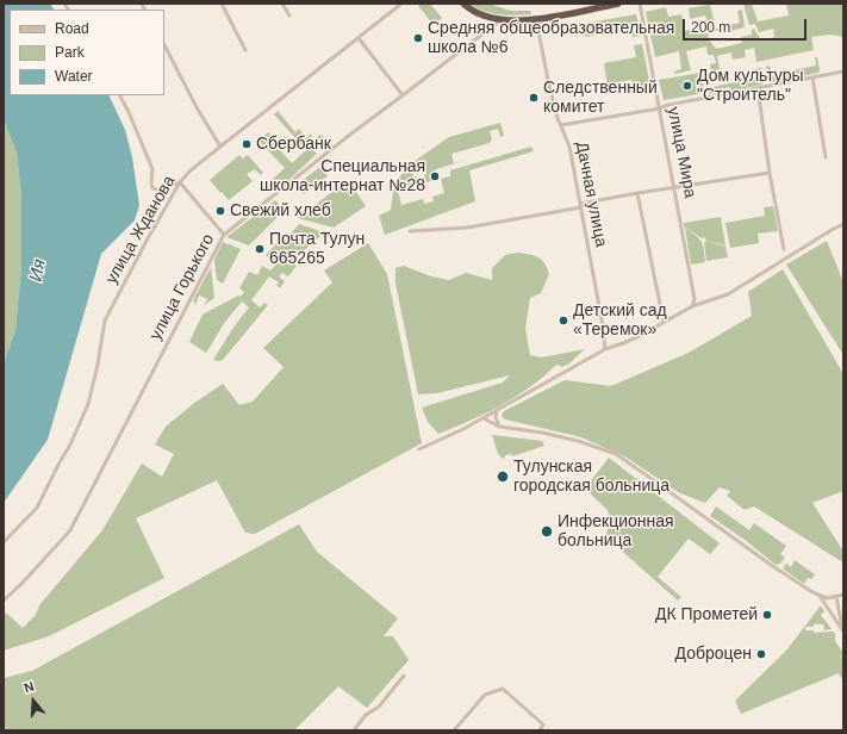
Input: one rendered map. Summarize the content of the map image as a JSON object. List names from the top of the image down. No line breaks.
{"streets":{"street":["улица Мира","Дачная улица","улица Жданова","улица Горького"]},"water":["Ия"],"places":["Средняя общеобразовательная школа №6","Дом культуры \"Строитель\"","Следственный комитет","Сбербанк","Специальная школа-интернат №28","Свежий хлеб","Почта Тулун 665265","Детский сад «Теремок»","Тулунская городская больница","Инфекционная больница","ДК Прометей","Доброцен"],"legend":["Road","Park","Water"],"scale_bar":"200 m","north":"top"}
